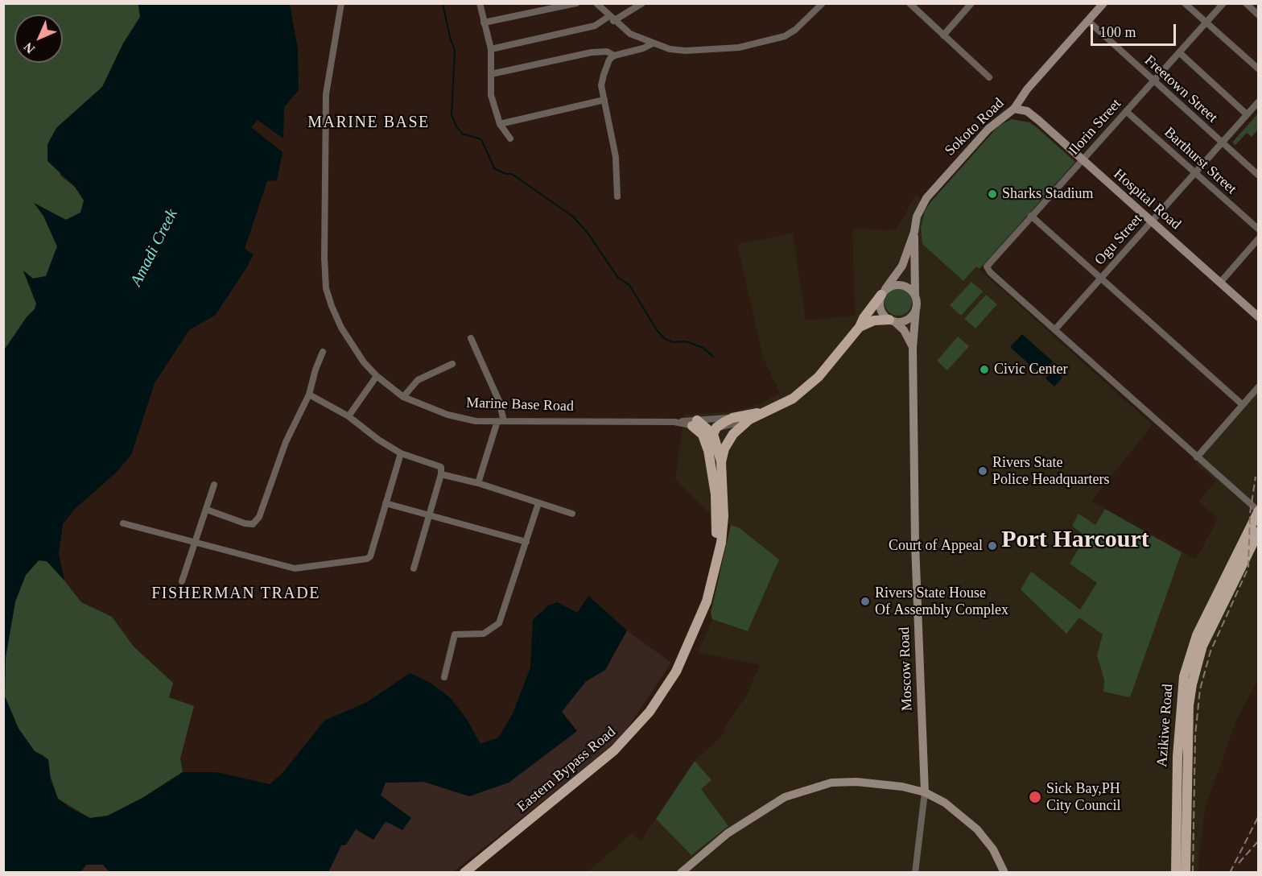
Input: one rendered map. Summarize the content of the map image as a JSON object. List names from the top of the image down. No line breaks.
{"streets":{"main road":["Azikiwe Road","Eastern Bypass Road"],"street":["Freetown Street","Sokoto Road","Ilorin Street","Barthurst Street","Hospital Road","Ogu Street","Marine Base Road","Moscow Road"]},"crossings":[["Freetown Street","Sokoto Road"],["Freetown Street","Ilorin Street"],["Freetown Street","Ogu Street"],["Sokoto Road","Hospital Road"],["Sokoto Road","Moscow Road"],["Ilorin Street","Barthurst Street"],["Ilorin Street","Hospital Road"],["Ilorin Street","Ogu Street"],["Barthurst Street","Ogu Street"],["Hospital Road","Ogu Street"],["Marine Base Road","Eastern Bypass Road"]],"districts":["MARINE BASE","Port Harcourt","FISHERMAN TRADE"],"water":["Amadi Creek"],"places":["Sharks Stadium","Civic Center","Rivers State Police Headquarters","Court of Appeal","Rivers State House Of Assembly Complex","Sick Bay,PH City Council"],"scale_bar":"100 m","north":"bottom left"}
